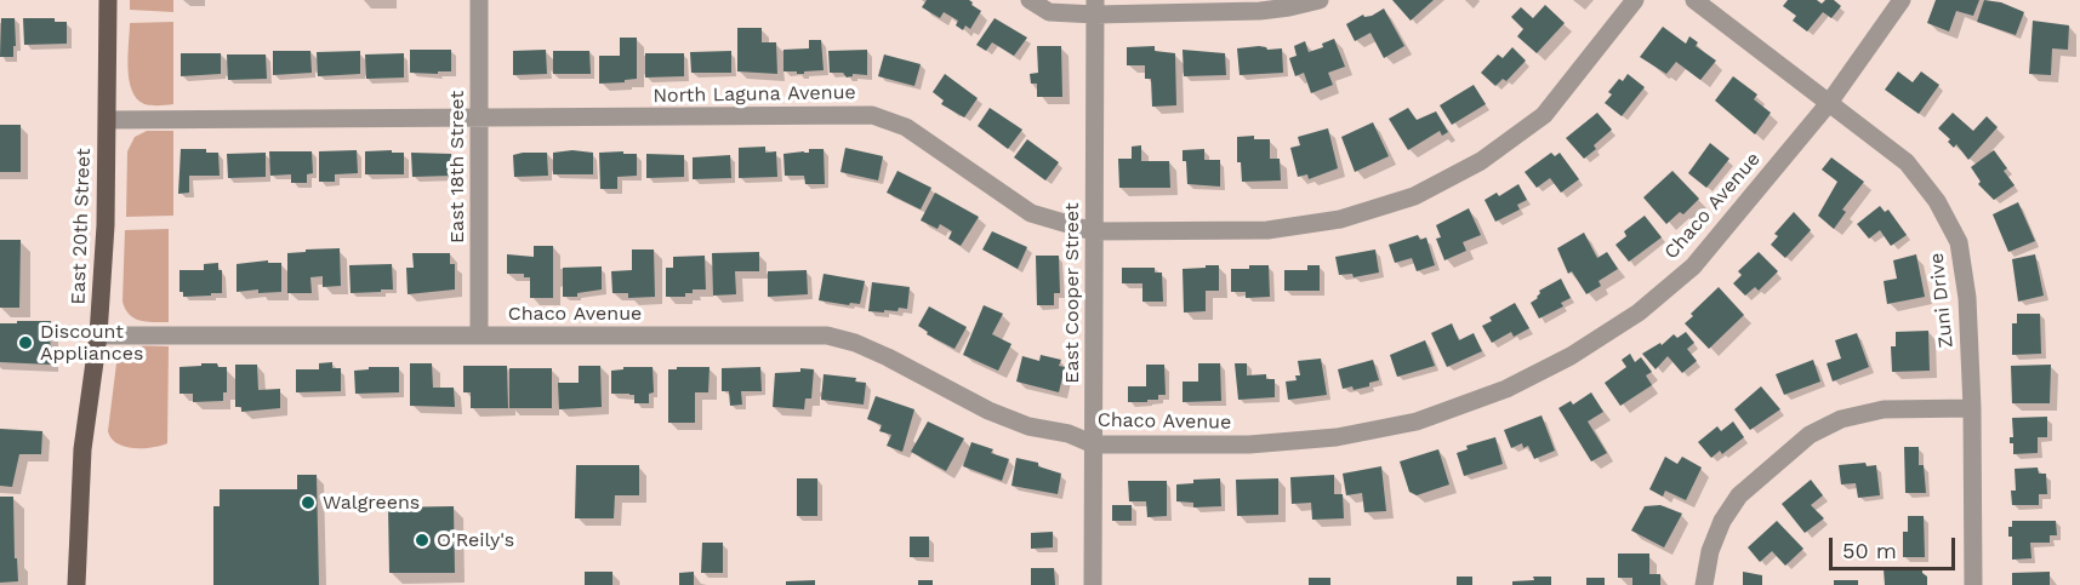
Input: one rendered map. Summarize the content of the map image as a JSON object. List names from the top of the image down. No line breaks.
{"streets":{"main road":["East 20th Street"],"street":["North Laguna Avenue","East 18th Street","Chaco Avenue","East Cooper Street","Zuni Drive"]},"crossings":[["North Laguna Avenue","East 18th Street"],["North Laguna Avenue","East 20th Street"],["North Laguna Avenue","East Cooper Street"],["East 18th Street","Chaco Avenue"],["Chaco Avenue","East 20th Street"],["Chaco Avenue","East Cooper Street"],["Chaco Avenue","Zuni Drive"]],"places":["Discount Appliances","Walgreens","O'Reily's"],"scale_bar":"50 m"}
